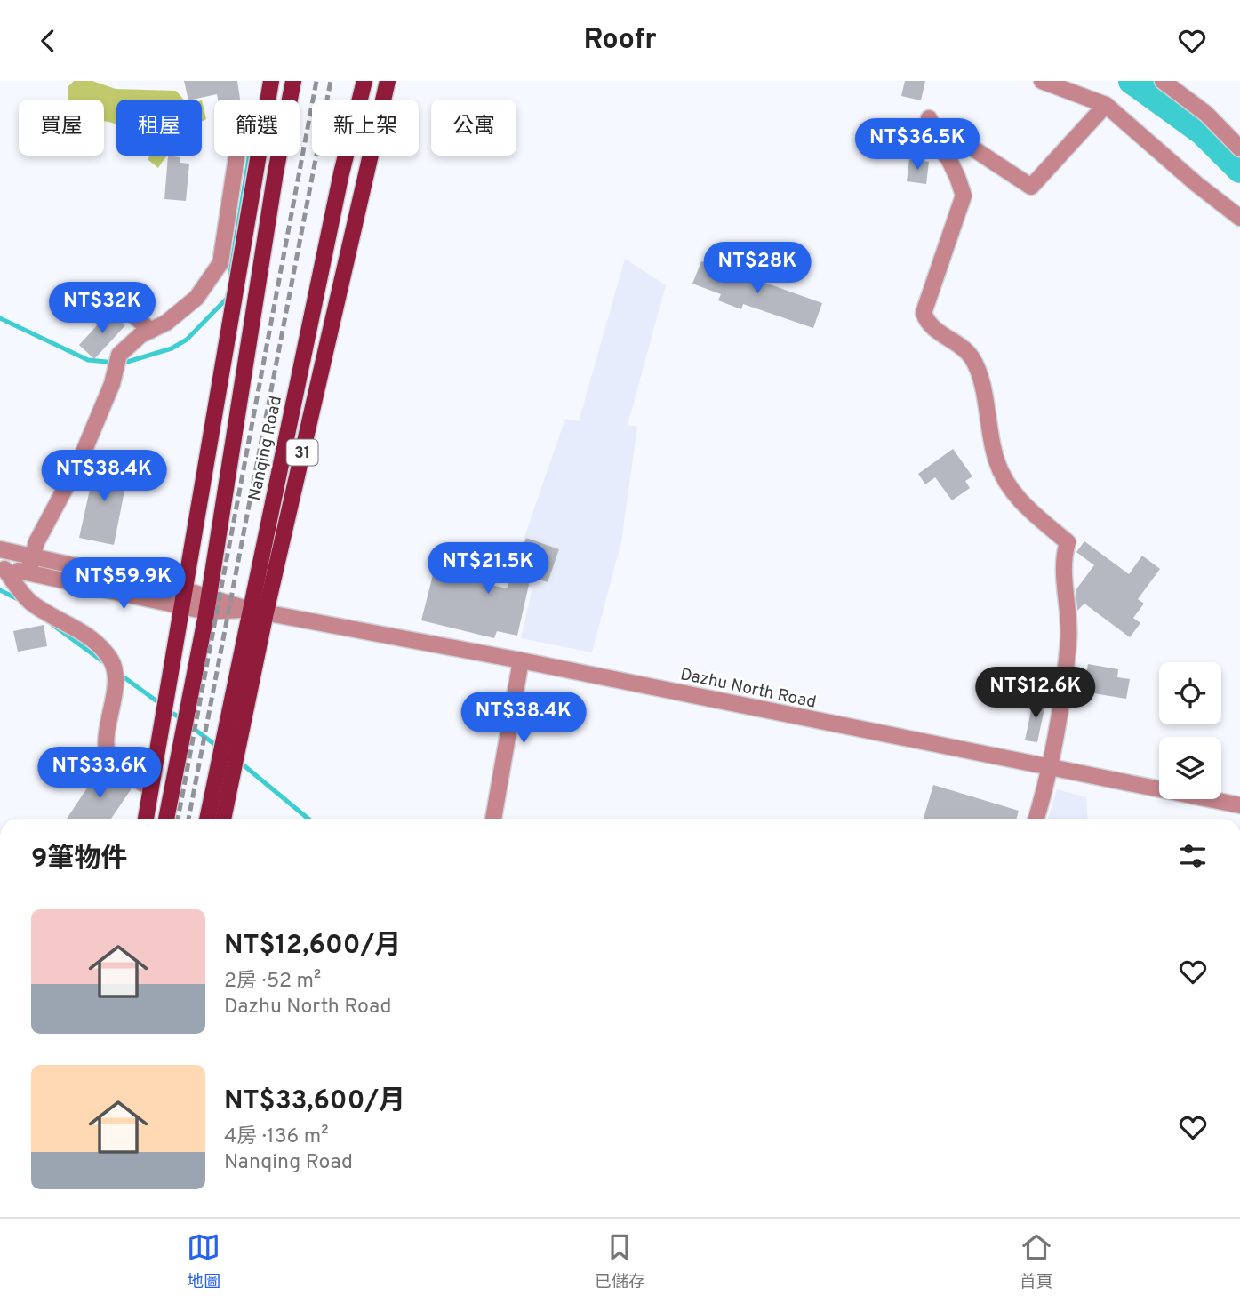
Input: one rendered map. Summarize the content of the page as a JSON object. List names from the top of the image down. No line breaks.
{"streets":{"main road":["Nanqing Road","31"],"street":["Dazhu North Road"]},"crossings":[["Nanqing Road","Dazhu North Road"],["31","Dazhu North Road"]],"page":{"header":"Roofr","chip":["買屋","租屋","篩選","新上架","公寓"],"price":["NT$36.5K","NT$28K","NT$32K","NT$38.4K","NT$21.5K","NT$59.9K","NT$12.6K","NT$38.4K","NT$33.6K"],"heading":"9筆物件","list":[{"name":"NT$12,600/月","note":"2房 · 52 m² · Dazhu North Road"},{"name":"NT$33,600/月","note":"4房 · 136 m² · Nanqing Road"}],"tabs":["地圖","已儲存","首頁"]}}
